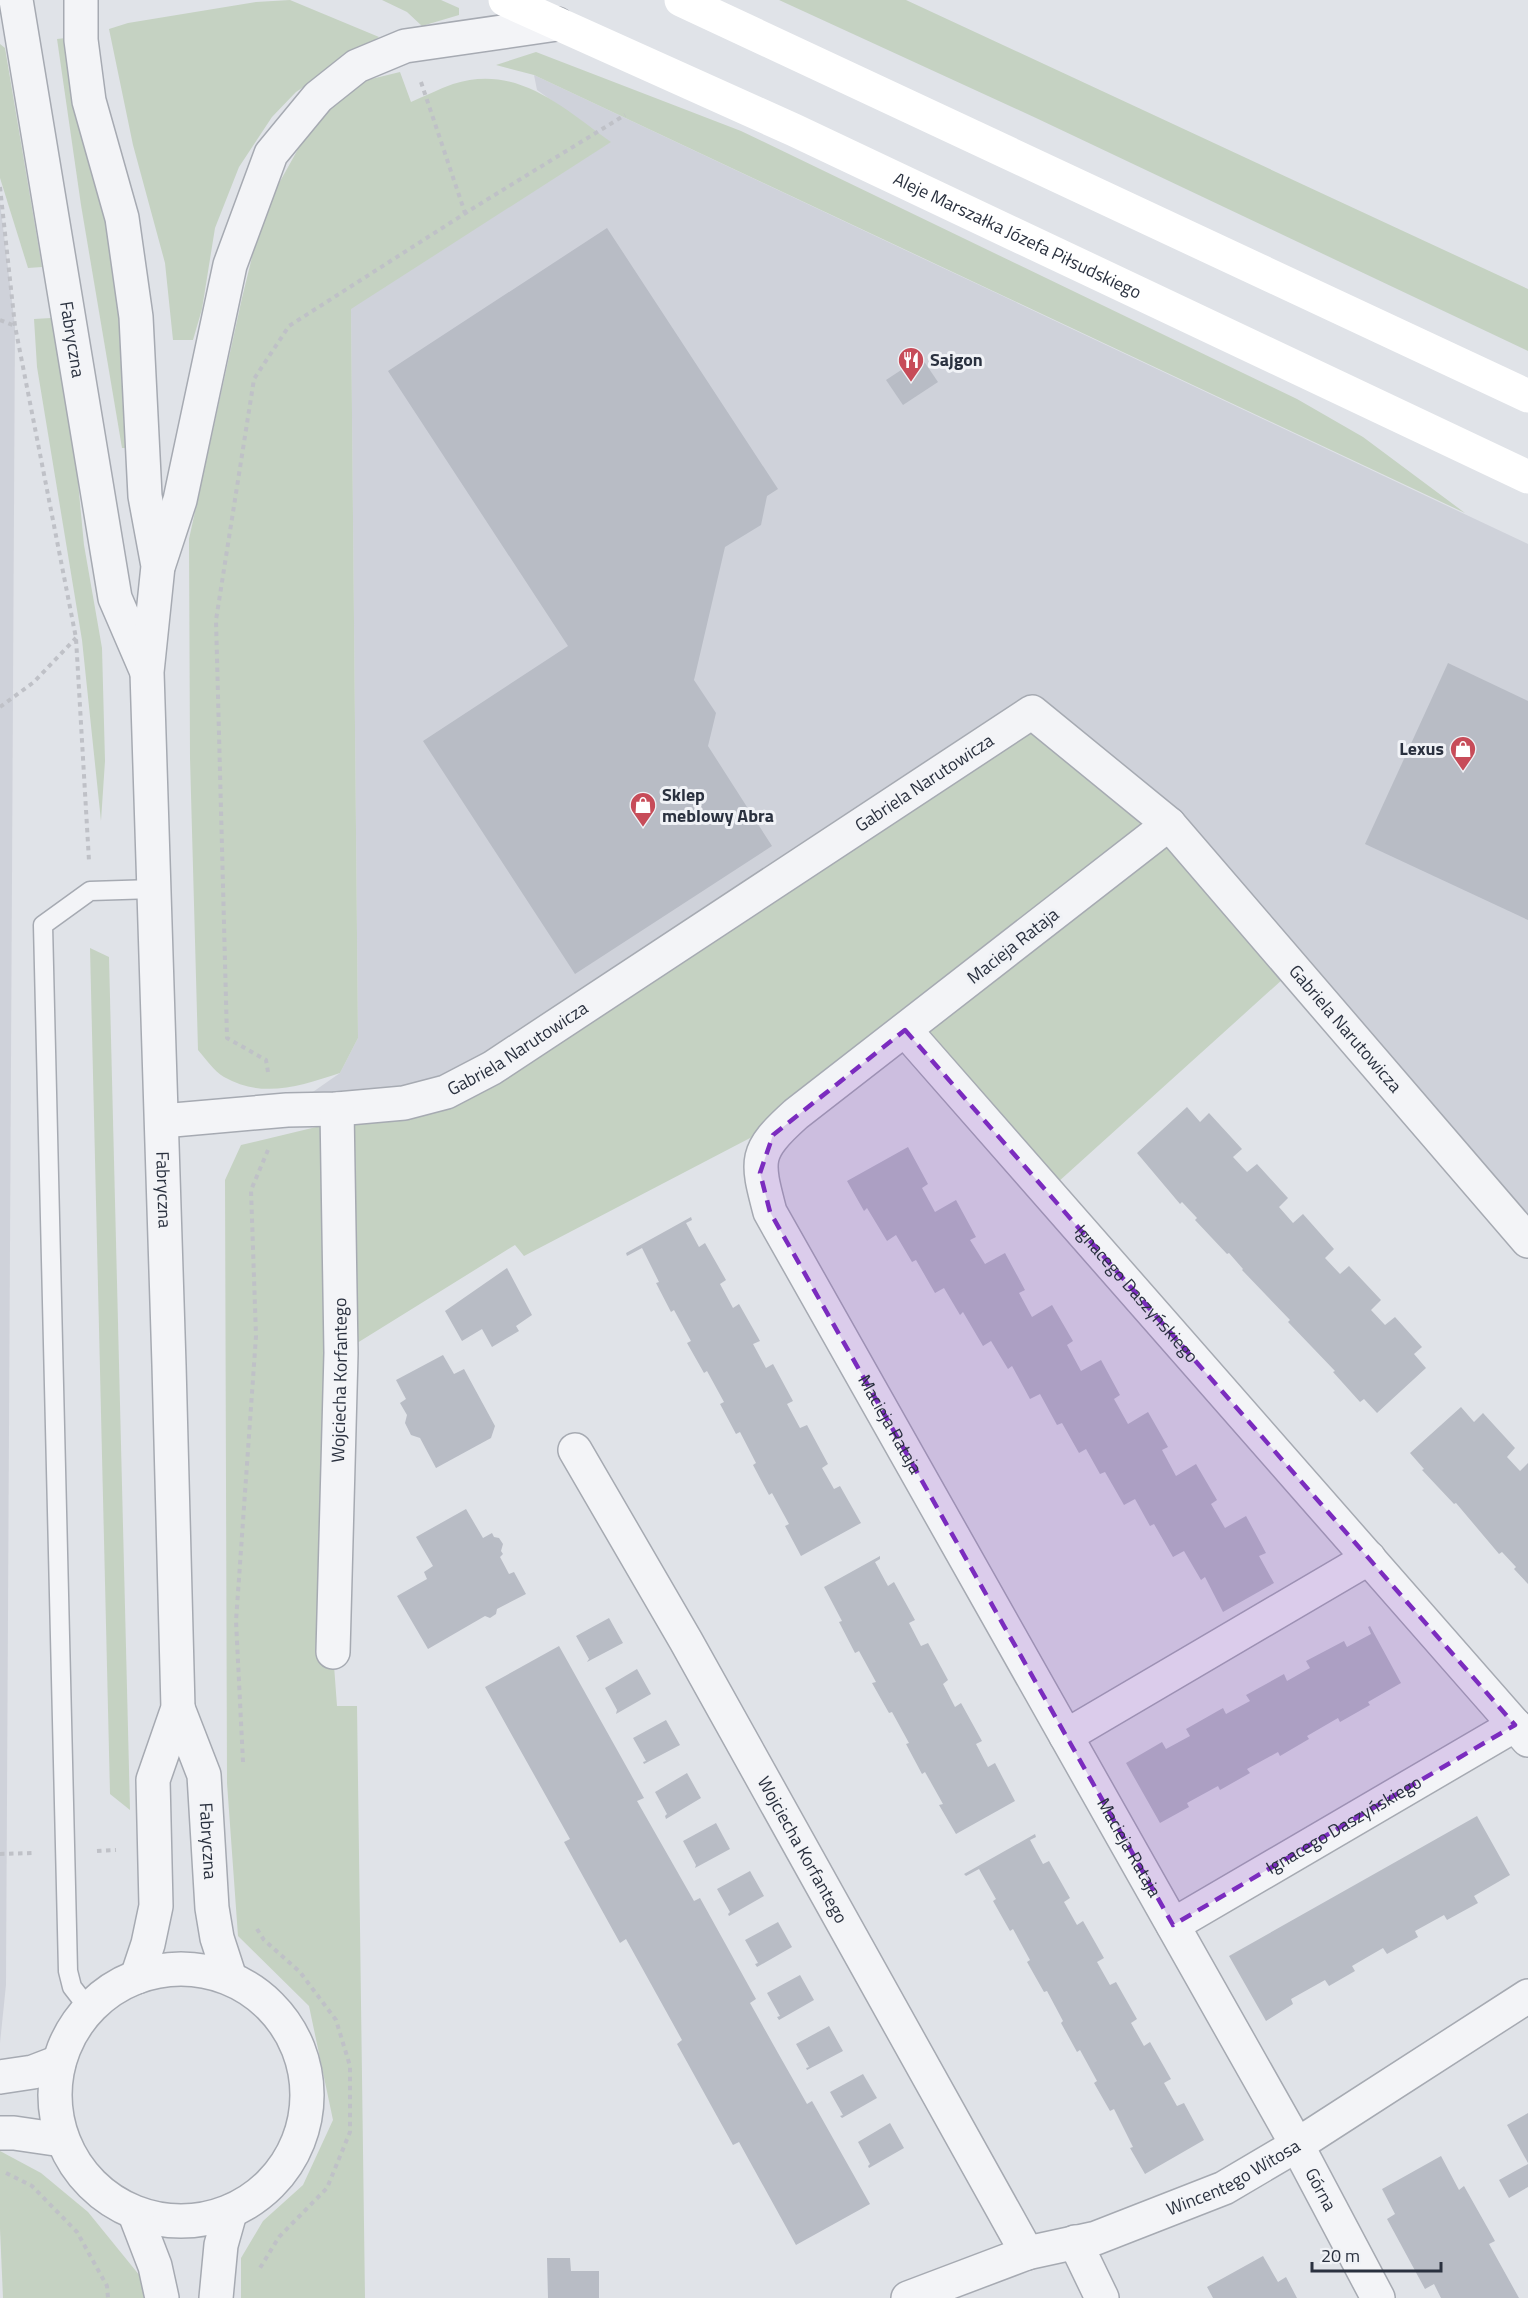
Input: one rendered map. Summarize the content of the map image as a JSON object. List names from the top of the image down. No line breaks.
{"streets":{"main road":["Aleje Marszałka Józefa Piłsudskiego"],"street":["Fabryczna","Gabriela Narutowicza","Macieja Rataja","Ignacego Daszyńskiego","Wojciecha Korfantego","Wincentego Witosa","Górna"]},"crossings":[["Fabryczna","Gabriela Narutowicza"],["Gabriela Narutowicza","Macieja Rataja"],["Gabriela Narutowicza","Wojciecha Korfantego"],["Macieja Rataja","Ignacego Daszyńskiego"],["Macieja Rataja","Wincentego Witosa"],["Macieja Rataja","Górna"],["Wojciecha Korfantego","Wincentego Witosa"],["Wincentego Witosa","Górna"]],"places":{"restaurant":["Sajgon"],"shop":["Lexus","Sklep meblowy Abra"]},"scale_bar":"20 m"}
